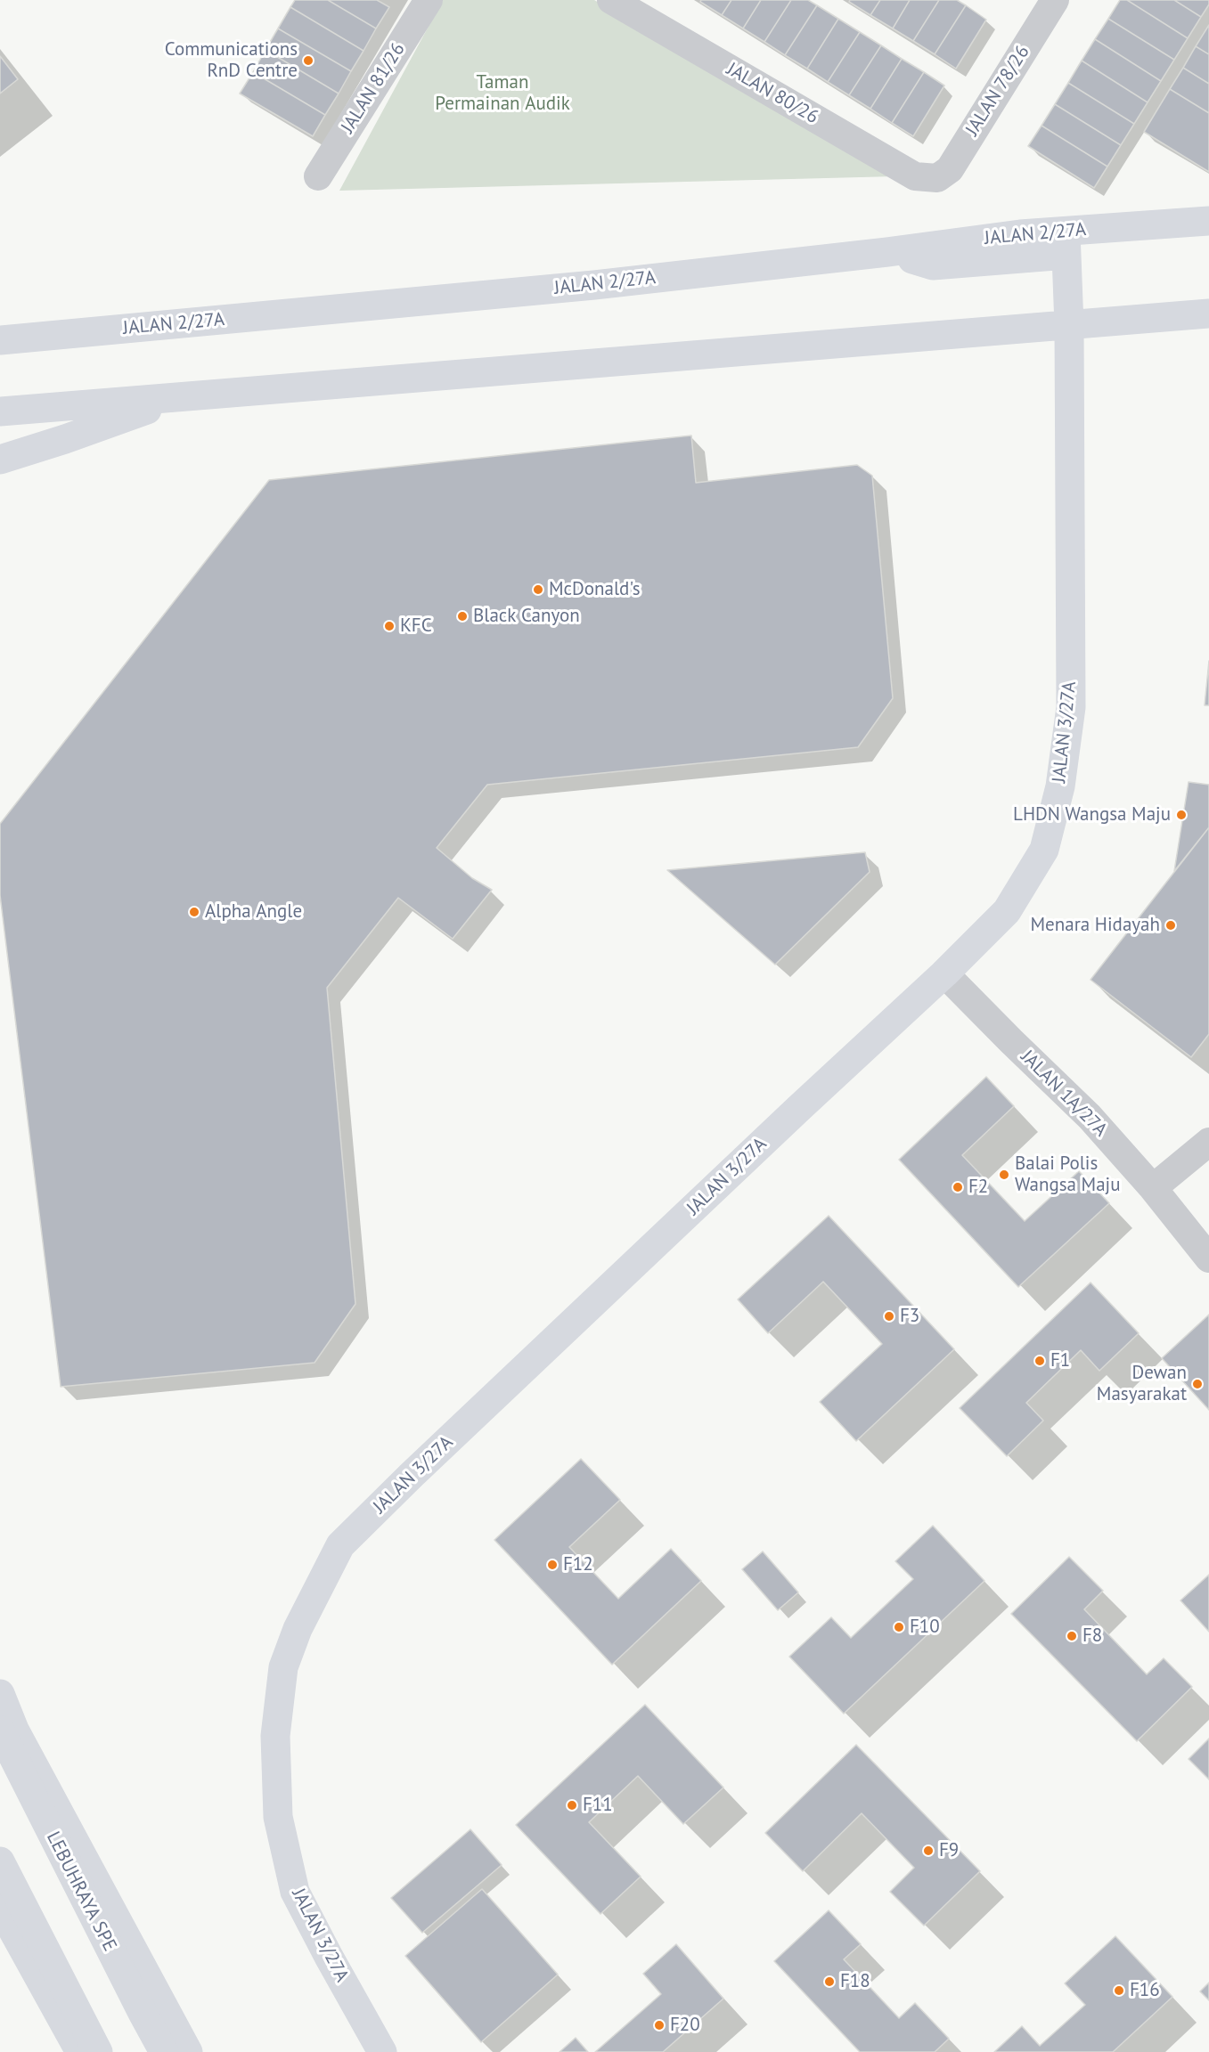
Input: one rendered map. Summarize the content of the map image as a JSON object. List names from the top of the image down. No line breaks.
{"streets":{"main road":["JALAN 2/27A","JALAN 3/27A","LEBUHRAYA SPE"],"street":["JALAN 81/26","JALAN 78/26","JALAN 80/26","JALAN 1A/27A"]},"crossings":[["JALAN 78/26","JALAN 80/26"],["JALAN 2/27A","JALAN 3/27A"],["JALAN 3/27A","JALAN 1A/27A"]],"parks":["Taman Permainan Audik"],"places":["Communications RnD Centre","McDonald's","Black Canyon","KFC","LHDN Wangsa Maju","Alpha Angle","Menara Hidayah","Balai Polis Wangsa Maju","F2","F3","F1","Dewan Masyarakat","F12","F10","F8","F11","F9","F18","F16","F20"]}
